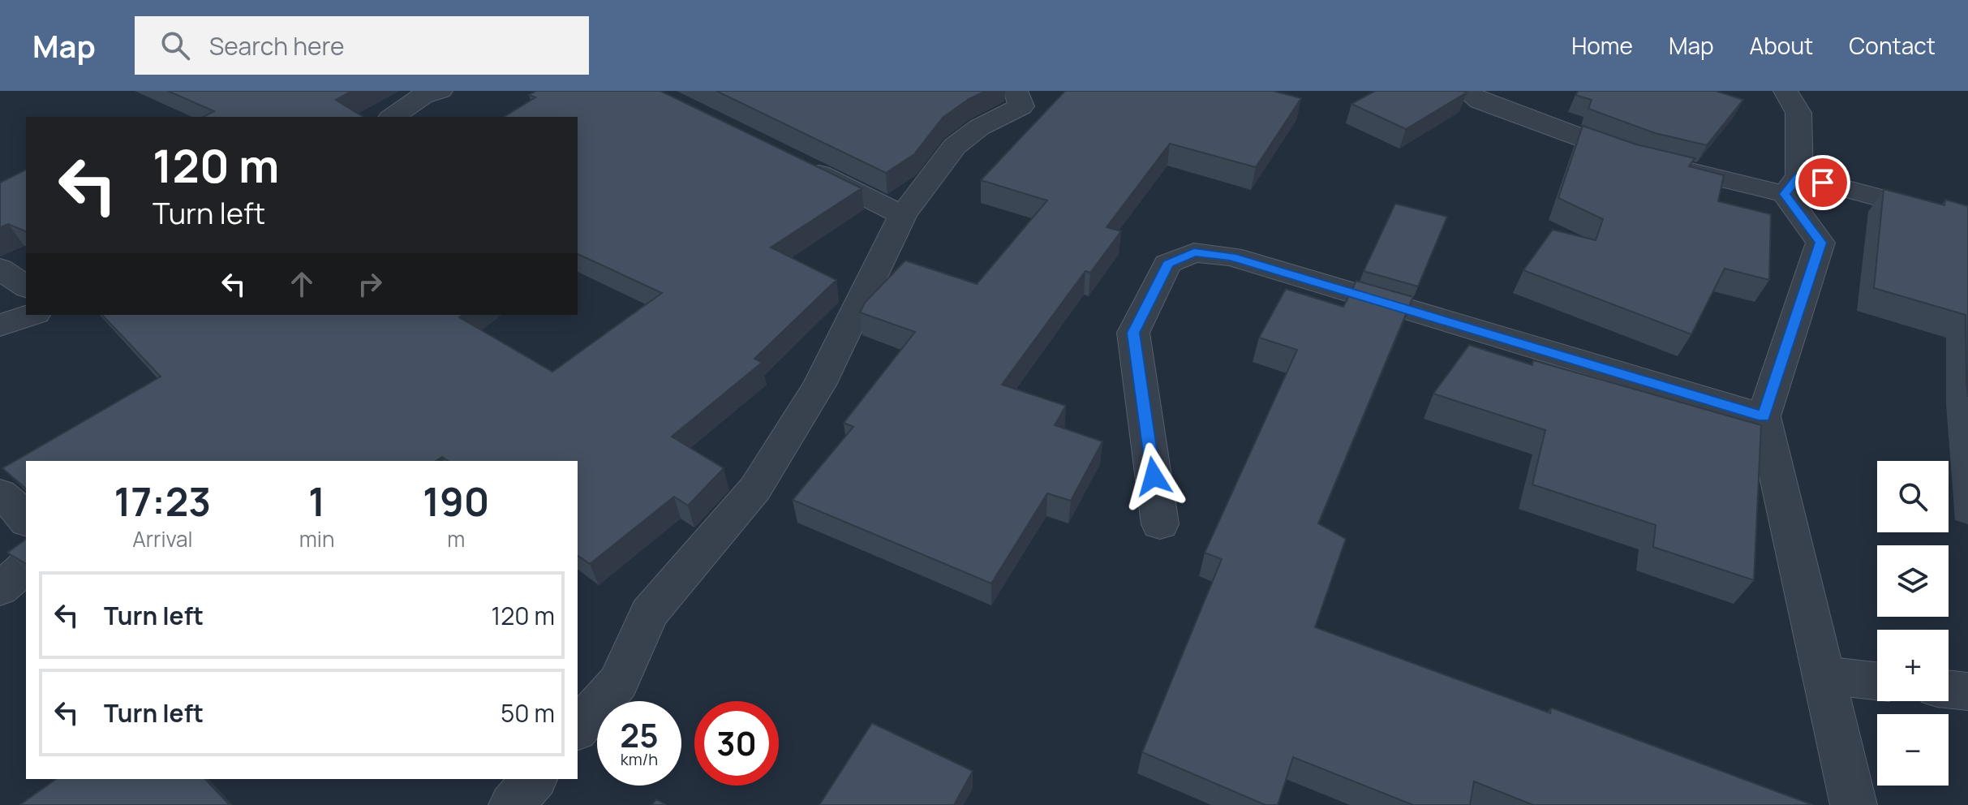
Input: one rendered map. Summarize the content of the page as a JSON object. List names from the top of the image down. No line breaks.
{"page":{"header":"Map","search":"Search here","nav":["Home","Map","About","Contact"],"turn":["120 m","Turn left"],"map_buttons":["+","−"],"eta":["17:23","Arrival","1","min","190","m"],"list":[{"name":"Turn left","value":"120 m"},{"name":"Turn left","value":"50 m"}],"speed":"25 km/h","limit":"30"}}
